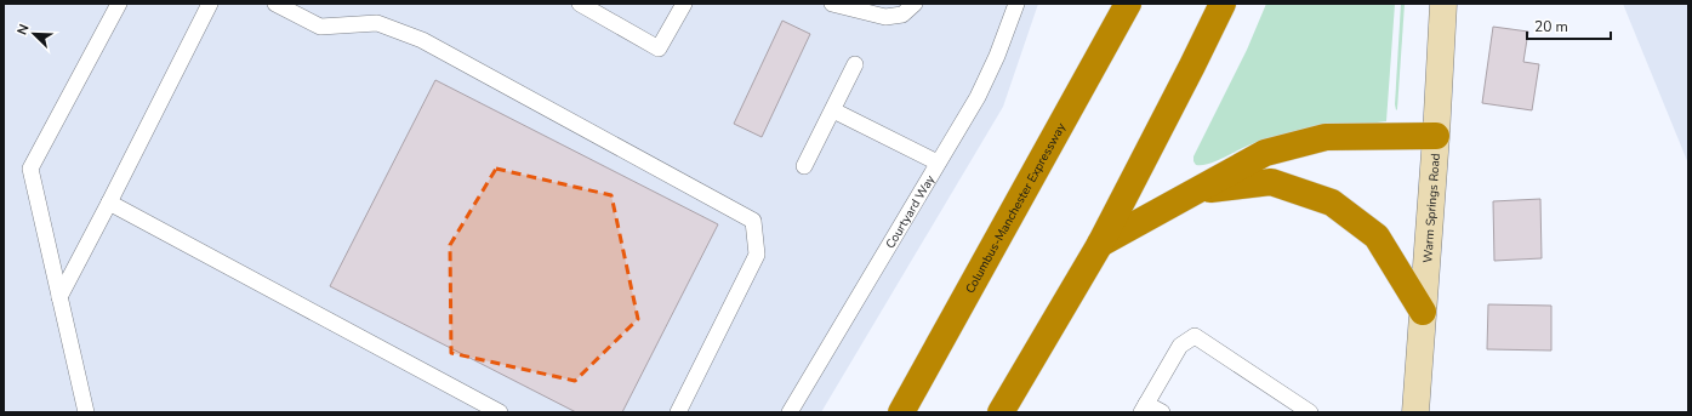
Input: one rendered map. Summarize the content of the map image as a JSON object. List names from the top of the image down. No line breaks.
{"streets":{"highway":["Columbus-Manchester Expressway"],"main road":["Warm Springs Road"],"lane":["Courtyard Way"]},"scale_bar":"20 m","north":"top left"}
